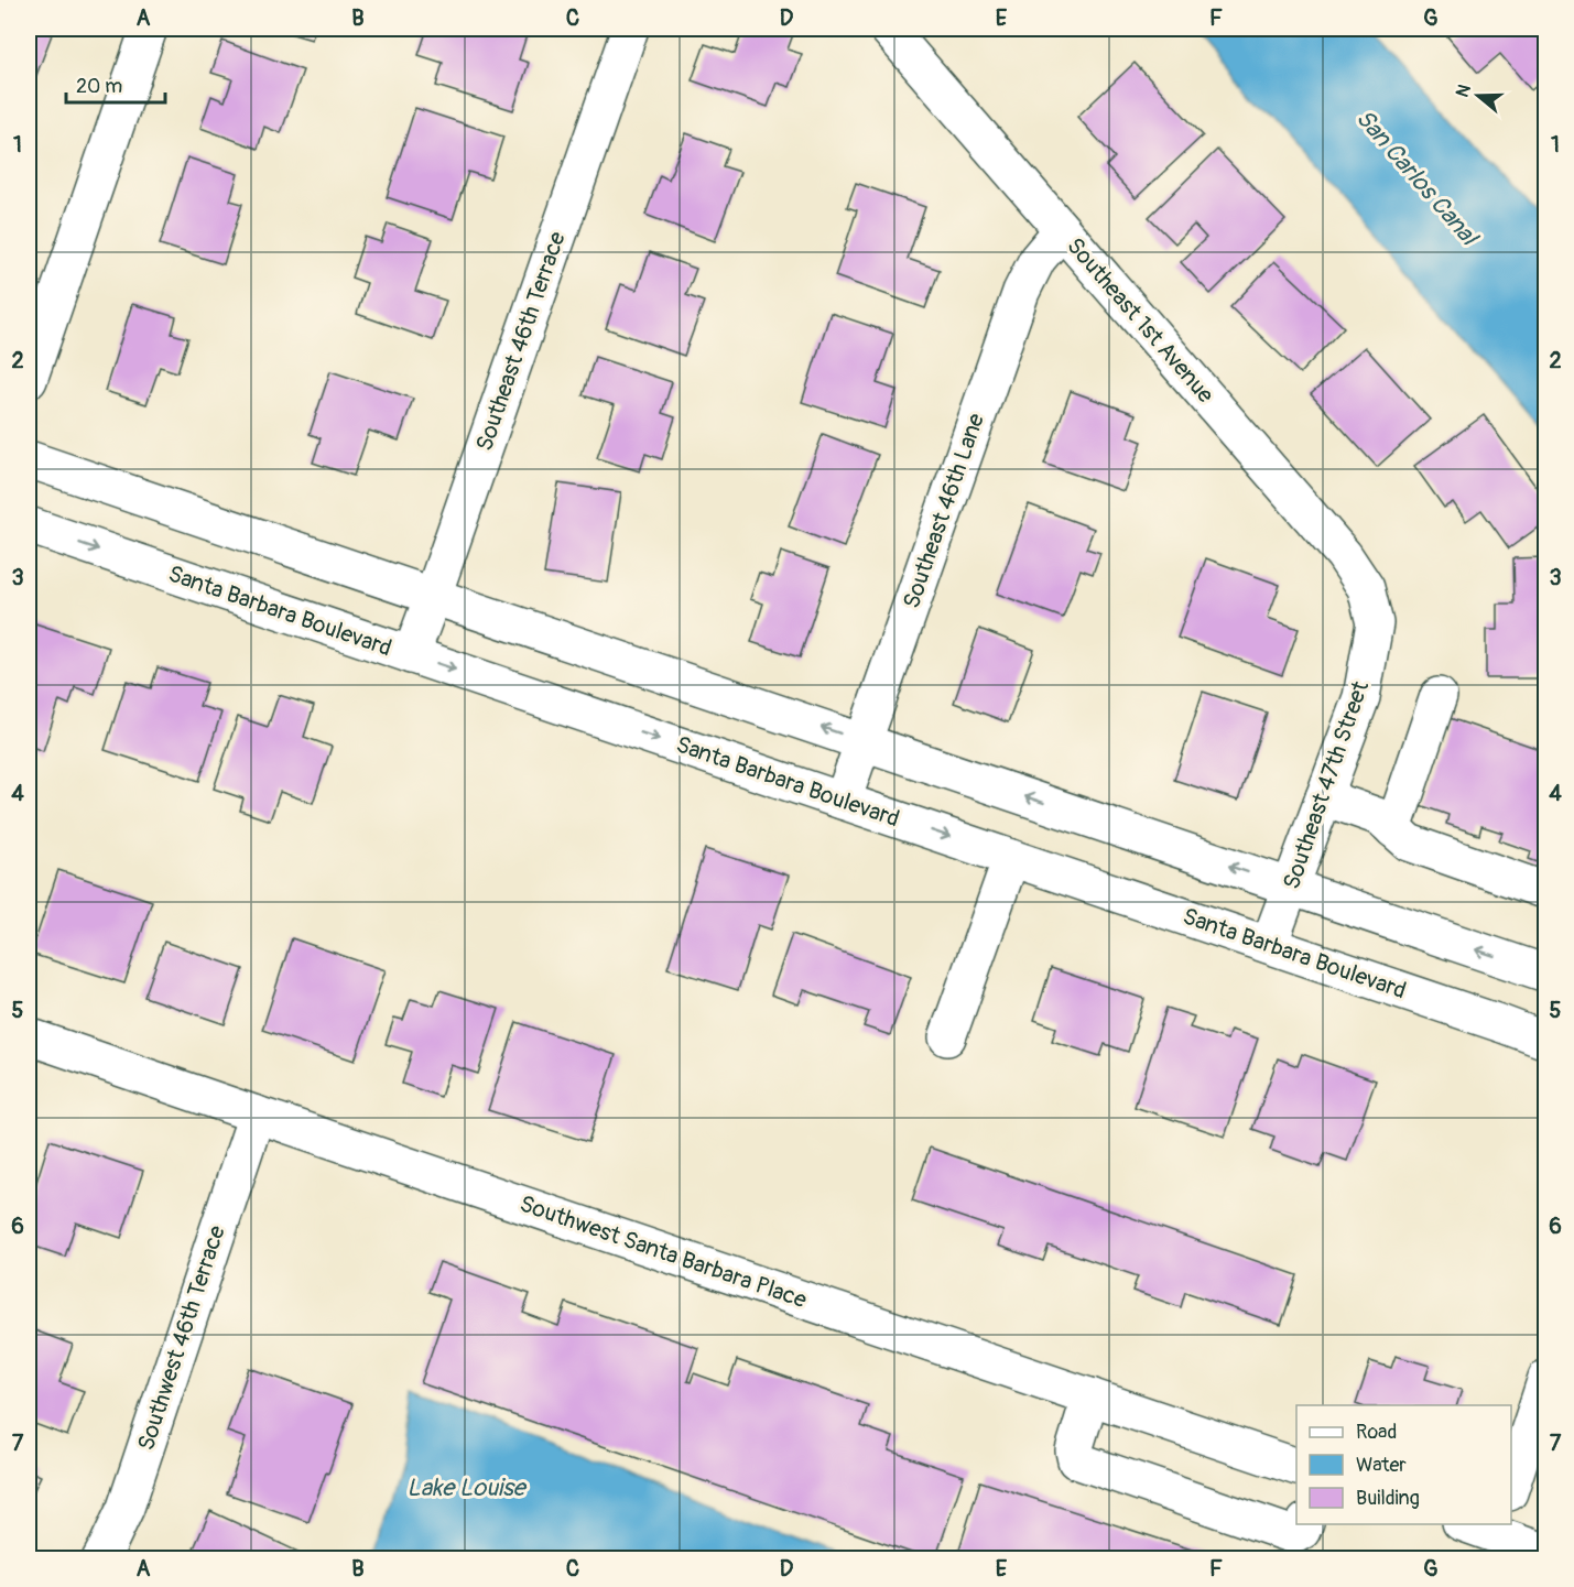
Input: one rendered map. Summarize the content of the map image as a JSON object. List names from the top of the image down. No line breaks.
{"streets":{"street":["Southeast 1st Avenue","Southeast 46th Terrace","Southeast 46th Lane","Santa Barbara Boulevard","Southeast 47th Street","Southwest Santa Barbara Place","Southwest 46th Terrace"]},"crossings":[["Southeast 1st Avenue","Southeast 46th Lane"],["Southeast 1st Avenue","Southeast 47th Street"],["Southeast 46th Terrace","Santa Barbara Boulevard"],["Southeast 46th Lane","Santa Barbara Boulevard"],["Santa Barbara Boulevard","Southeast 47th Street"],["Southwest Santa Barbara Place","Southwest 46th Terrace"]],"water":["San Carlos Canal","Lake Louise"],"legend":["Road","Water","Building"],"scale_bar":"20 m","north":"left","grid":{"columns":["A","B","C","D","E","F","G"],"rows":["1","2","3","4","5","6","7"]}}
